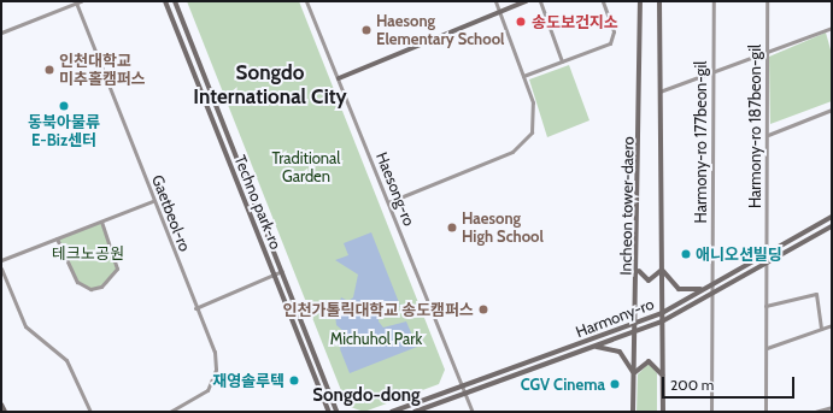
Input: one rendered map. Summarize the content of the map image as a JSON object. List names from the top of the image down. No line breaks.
{"streets":{"street":["Harmony-ro 187beon-gil","Harmony-ro 177beon-gil","Haesong-ro","Techno park-ro","Incheon tower-daero","Gaetbeol-ro","Harmony-ro"]},"crossings":[["Harmony-ro 187beon-gil","Harmony-ro"],["Harmony-ro 177beon-gil","Harmony-ro"],["Haesong-ro","Harmony-ro"],["Incheon tower-daero","Harmony-ro"]],"districts":["Songdo International City","Songdo-dong"],"parks":["Traditional Garden","테크노공원","Michuhol Park"],"places":["송도보건지소","Haesong Elementary School","인천대학교 미추홀캠퍼스","동북아물류 E-Biz센터","Haesong High School","애니오션빌딩","인천가톨릭대학교 송도캠퍼스","재영솔루텍","CGV Cinema"],"scale_bar":"200 m"}
